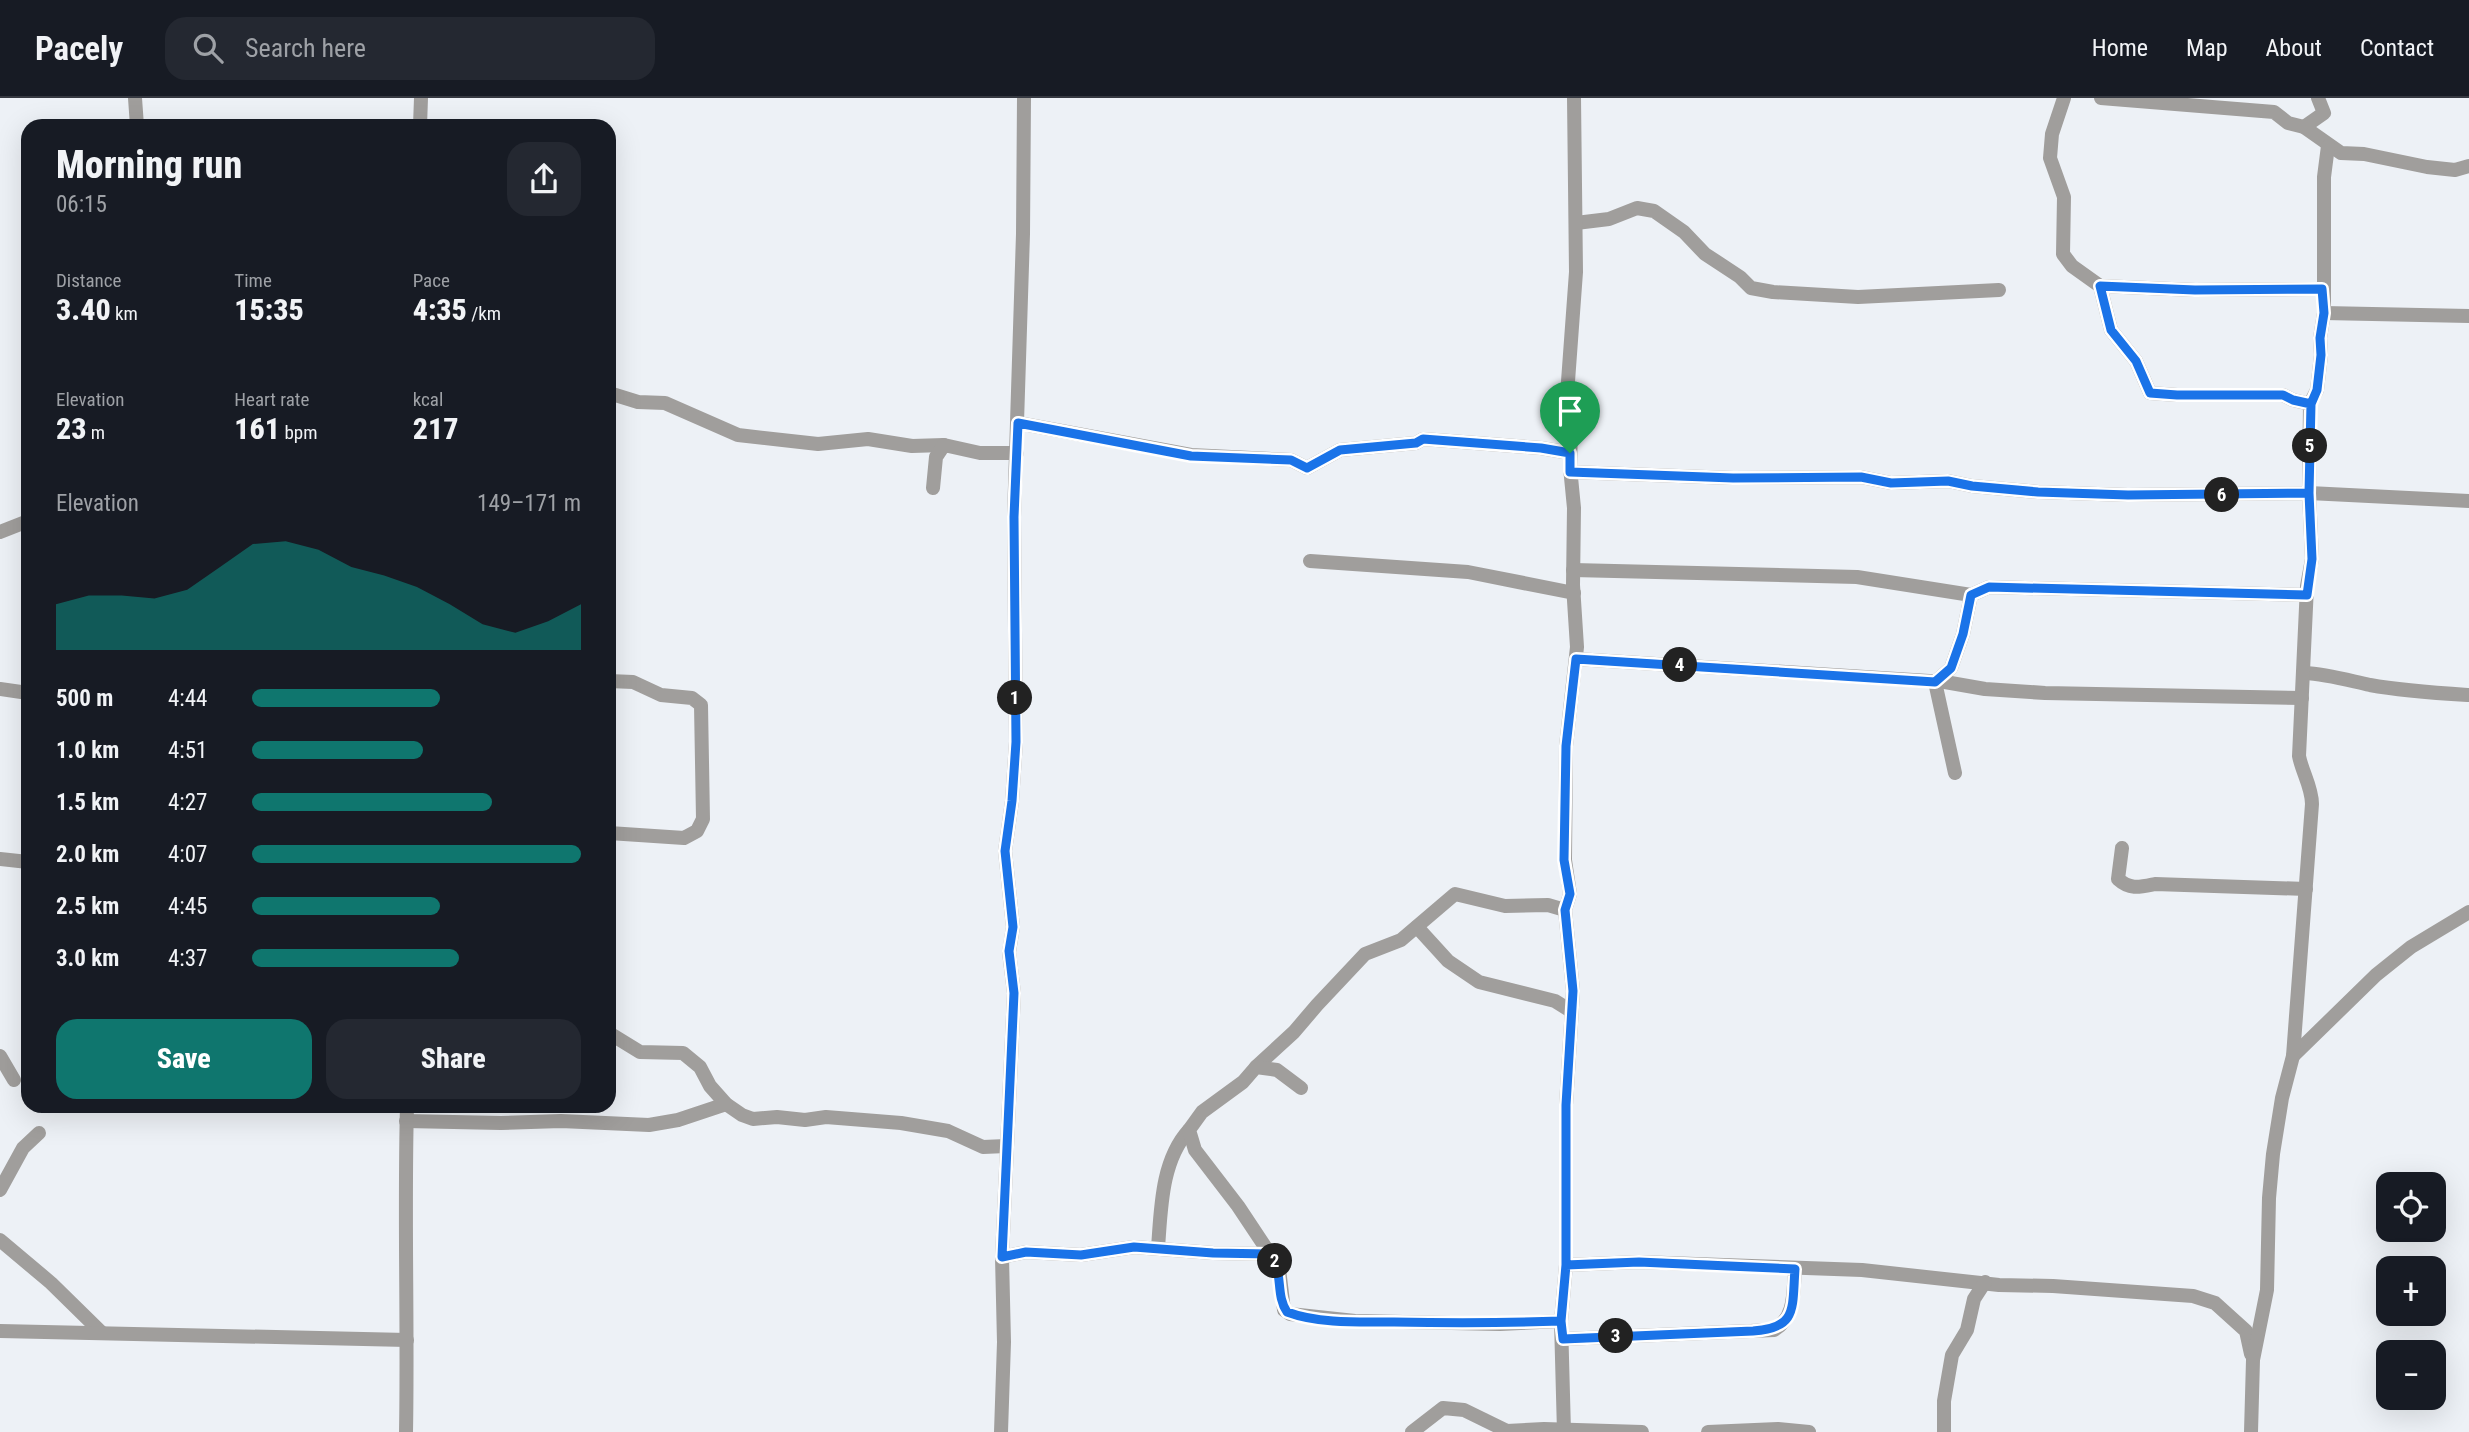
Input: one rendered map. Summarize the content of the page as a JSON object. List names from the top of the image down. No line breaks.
{"page":{"header":"Pacely","search":"Search here","nav":["Home","Map","About","Contact"],"heading":["Morning run","06:15"],"stats":[["Distance","3.40 km"],["Time","15:35"],["Pace","4:35 /km"],["Elevation","23 m"],["Heart rate","161 bpm"],["kcal","217"]],"pins":["5","6","4","1","2","3"],"chart":["Elevation","149–171 m"],"list":[{"name":"500 m","note":"4:44"},{"name":"1.0 km","note":"4:51"},{"name":"1.5 km","note":"4:27"},{"name":"2.0 km","note":"4:07"},{"name":"2.5 km","note":"4:45"},{"name":"3.0 km","note":"4:37"}],"buttons":["Save","Share"],"map_buttons":["+","−"]}}
